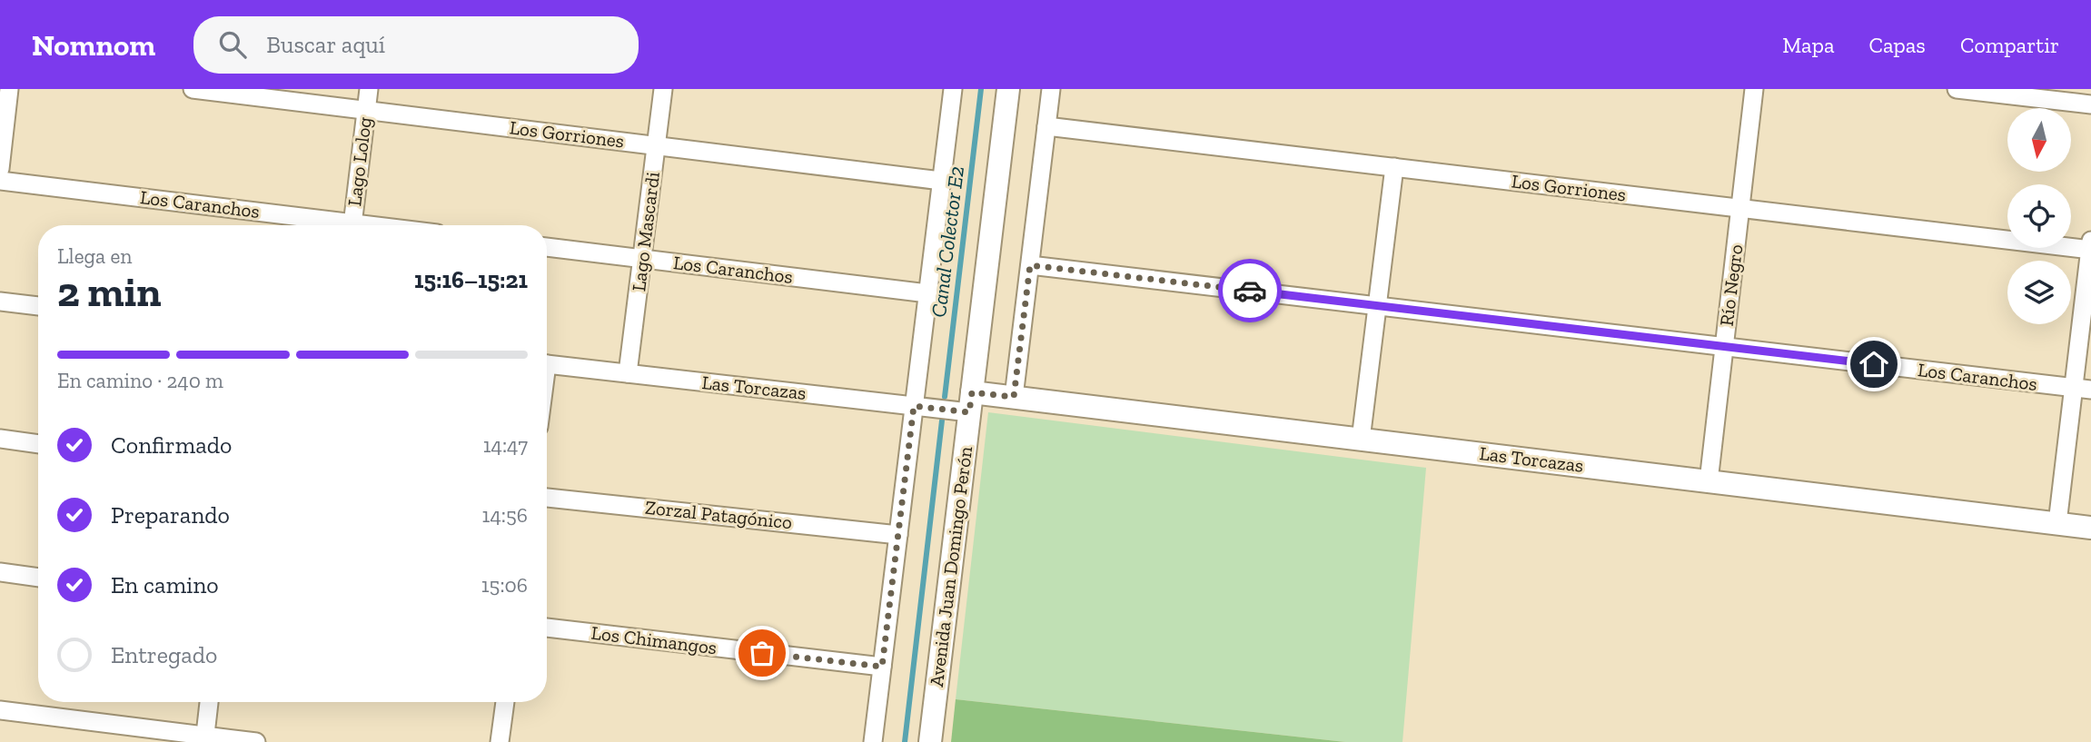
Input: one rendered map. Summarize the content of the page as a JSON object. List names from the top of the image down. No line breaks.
{"streets":{"street":["Los Gorriones","Lago Lolog","Los Caranchos","Lago Mascardi","Río Negro","Las Torcazas","Zorzal Patagónico","Avenida Juan Domingo Perón","Los Chimangos"]},"crossings":[["Los Gorriones","Lago Lolog"],["Los Gorriones","Lago Mascardi"],["Los Gorriones","Río Negro"],["Los Caranchos","Lago Mascardi"],["Los Caranchos","Río Negro"],["Lago Mascardi","Las Torcazas"],["Río Negro","Las Torcazas"],["Las Torcazas","Avenida Juan Domingo Perón"]],"water":["Canal Colector E2"],"north":"bottom","page":{"header":"Nomnom","search":"Buscar aquí","nav":["Mapa","Capas","Compartir"],"heading":["2 min","Llega en","15:16–15:21"],"bar":"En camino · 240 m","list":[["Confirmado","14:47"],["Preparando","14:56"],["En camino","15:06"],"Entregado"]}}
